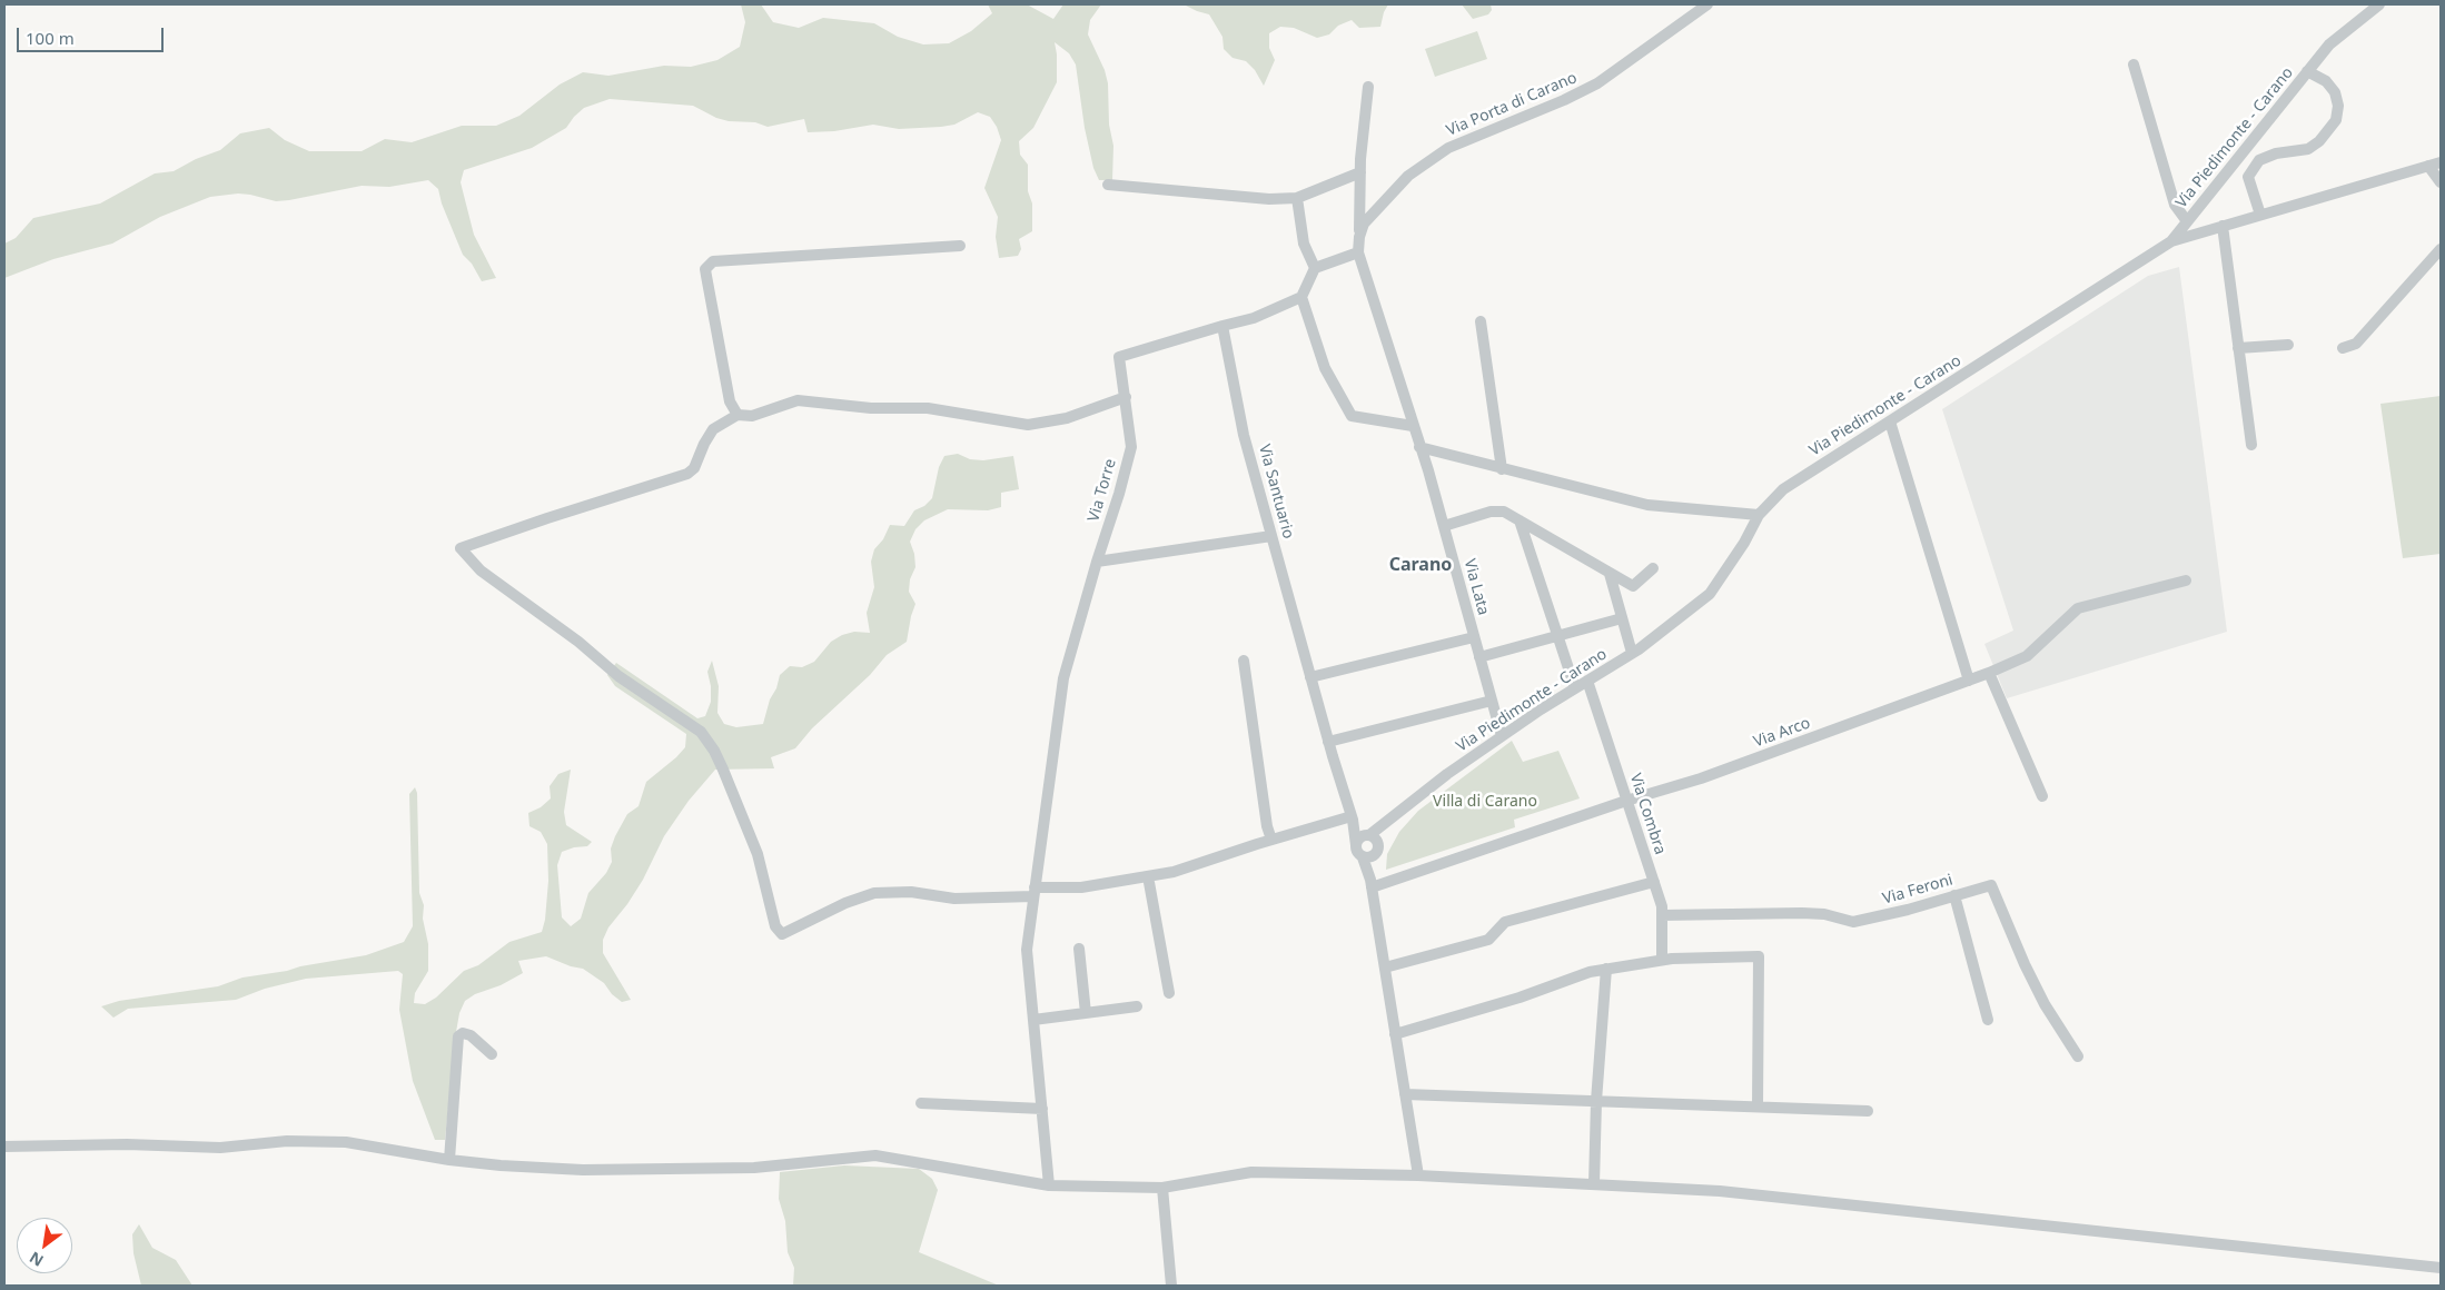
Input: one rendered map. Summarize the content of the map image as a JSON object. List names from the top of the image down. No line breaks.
{"streets":{"street":["Via Porta di Carano","Via Piedimonte - Carano","Via Torre","Via Santuario","Via Lata","Via Arco","Via Combra","Via Feroni"]},"crossings":[["Via Porta di Carano","Via Lata"],["Via Piedimonte - Carano","Via Santuario"],["Via Piedimonte - Carano","Via Lata"],["Via Piedimonte - Carano","Via Combra"],["Via Torre","Via Santuario"],["Via Arco","Via Combra"],["Via Combra","Via Feroni"]],"districts":["Carano"],"parks":["Villa di Carano"],"scale_bar":"100 m","north":"bottom left"}
